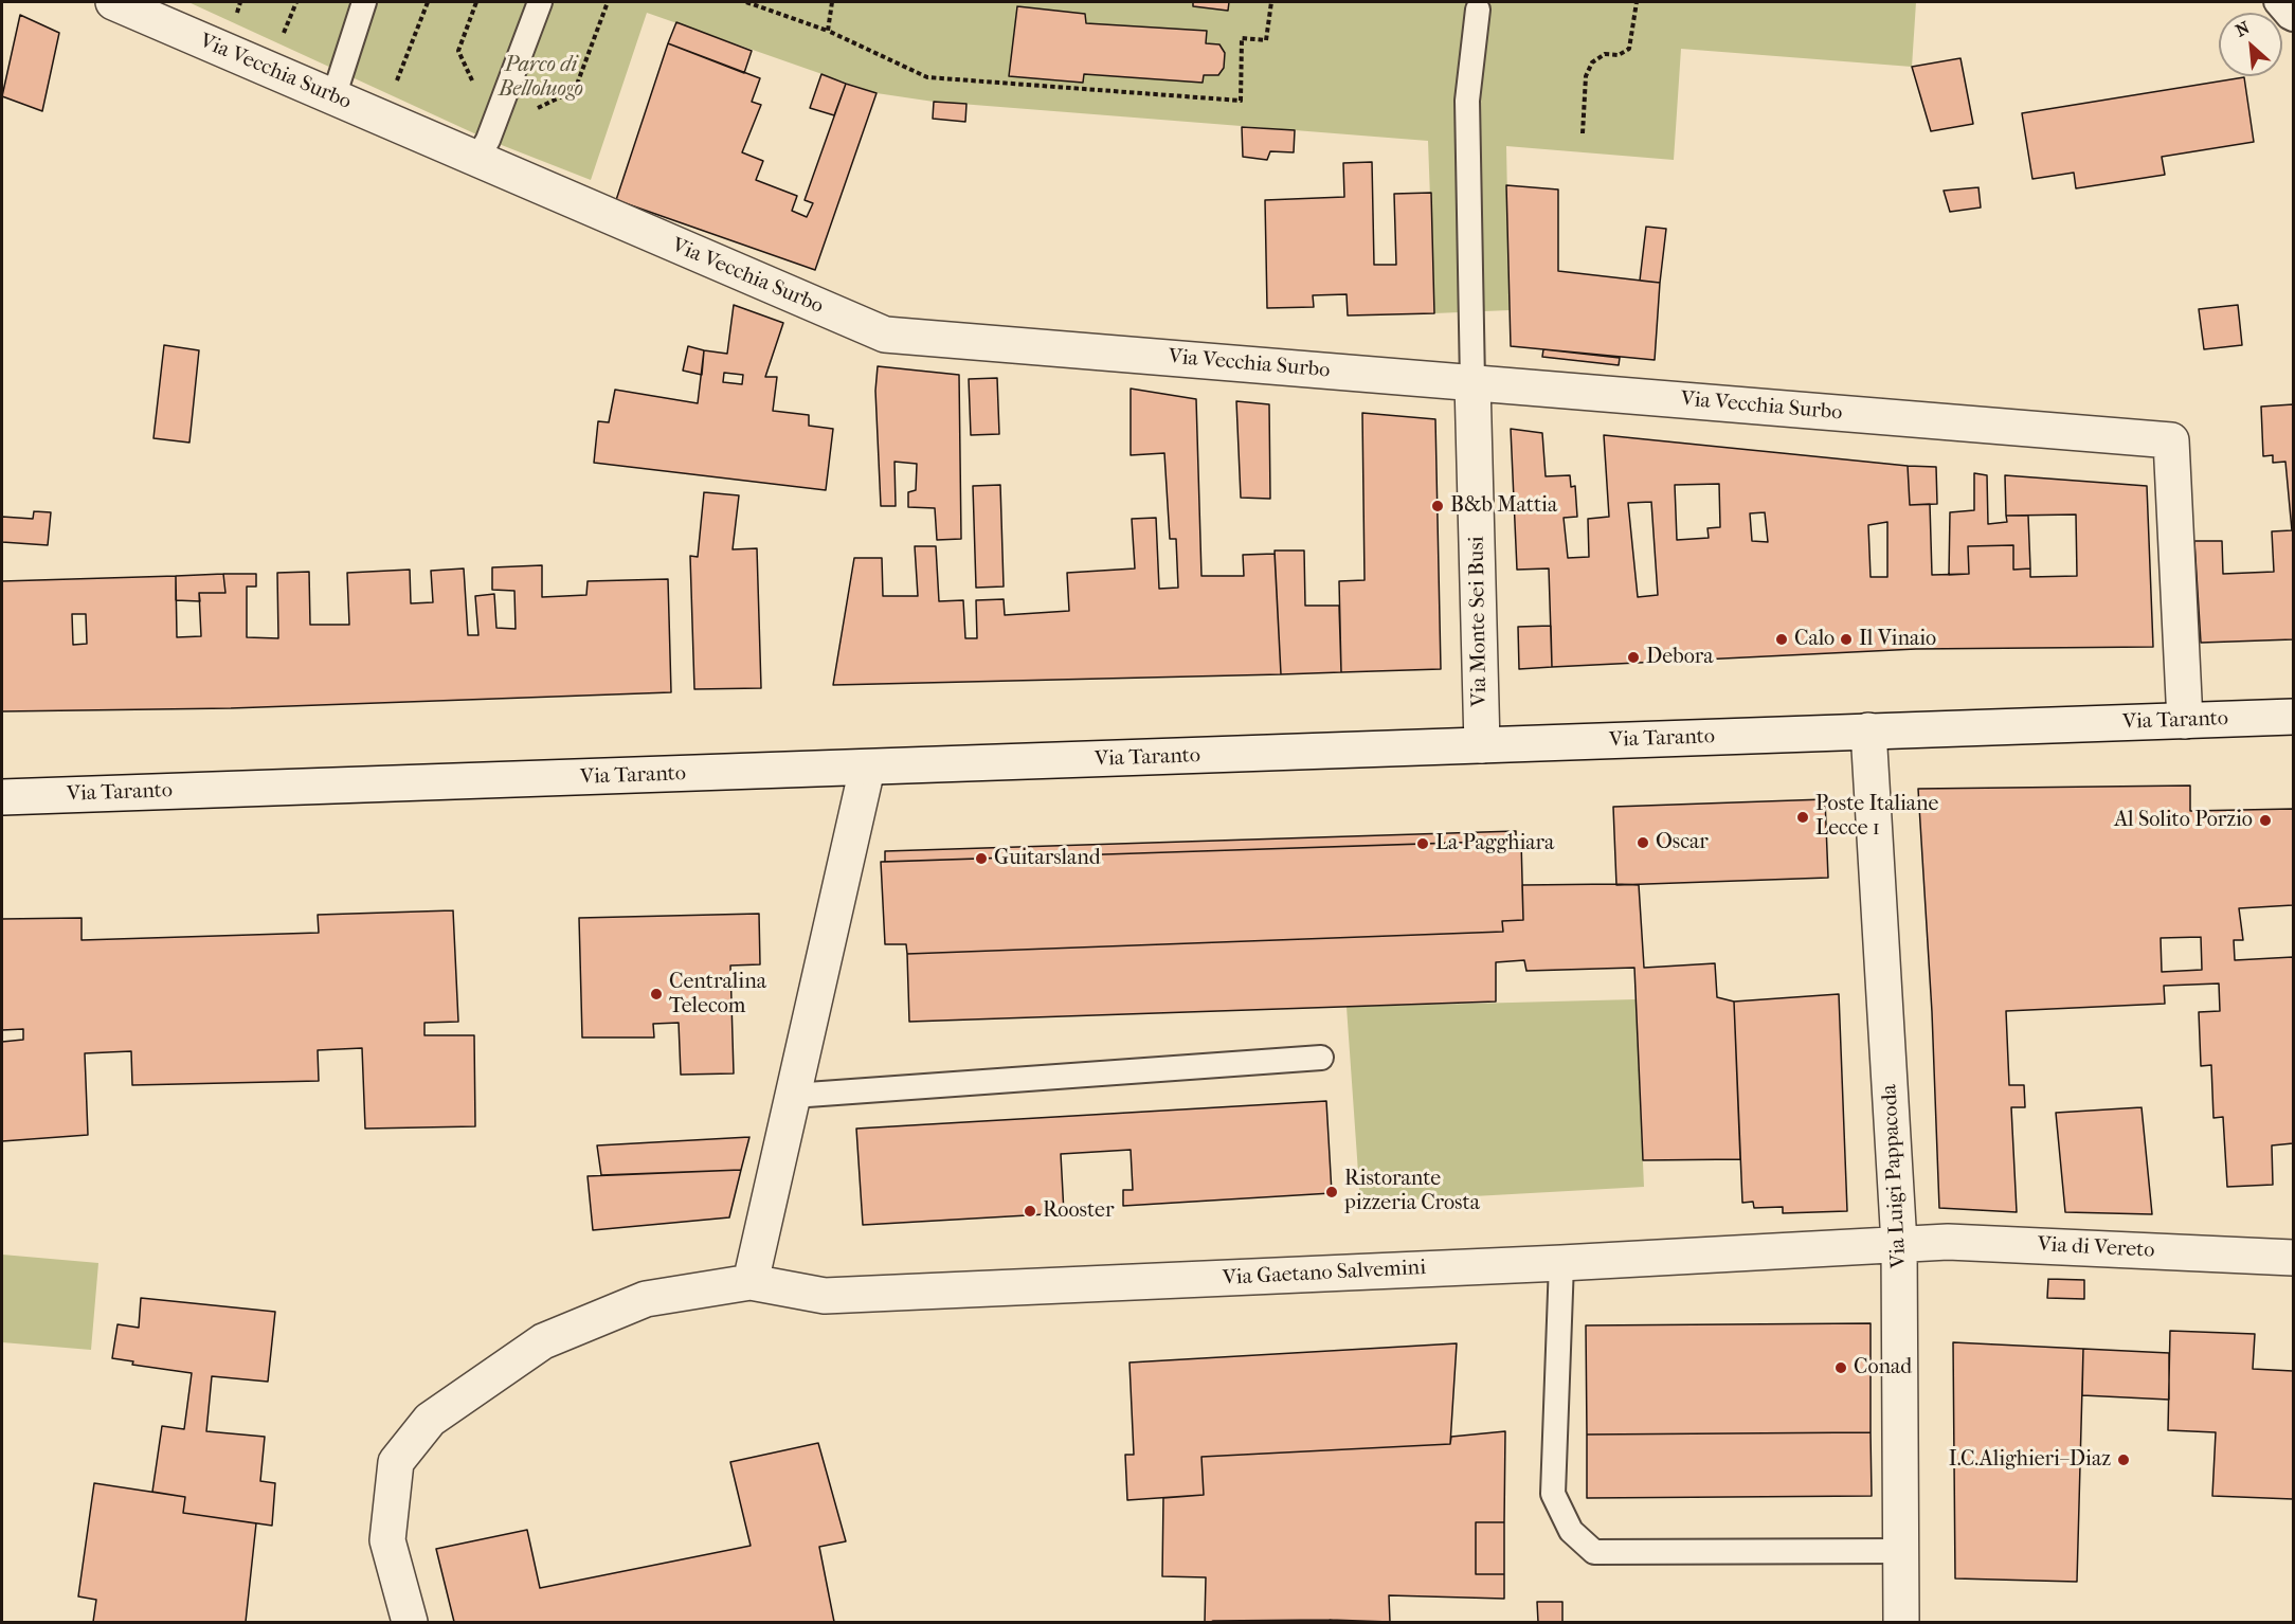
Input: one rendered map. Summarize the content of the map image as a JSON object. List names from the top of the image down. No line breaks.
{"streets":{"street":["Via Vecchia Surbo","Via Monte Sei Busi","Via Taranto","Via Luigi Pappacoda","Via di Vereto","Via Gaetano Salvemini"]},"crossings":[["Via Vecchia Surbo","Via Monte Sei Busi"],["Via Vecchia Surbo","Via Taranto"],["Via Monte Sei Busi","Via Taranto"],["Via Taranto","Via Luigi Pappacoda"],["Via Luigi Pappacoda","Via di Vereto"],["Via Luigi Pappacoda","Via Gaetano Salvemini"],["Via di Vereto","Via Gaetano Salvemini"]],"parks":["Parco di Belloluogo"],"places":["B&b Mattia","Calo","Il Vinaio","Debora","Poste Italiane Lecce 1","Al Solito Porzio","Oscar","La Pagghiara","Guitarsland","Centralina Telecom","Ristorante pizzeria Crosta","Rooster","Conad","I.C.Alighieri–Diaz"],"north":"top left"}
